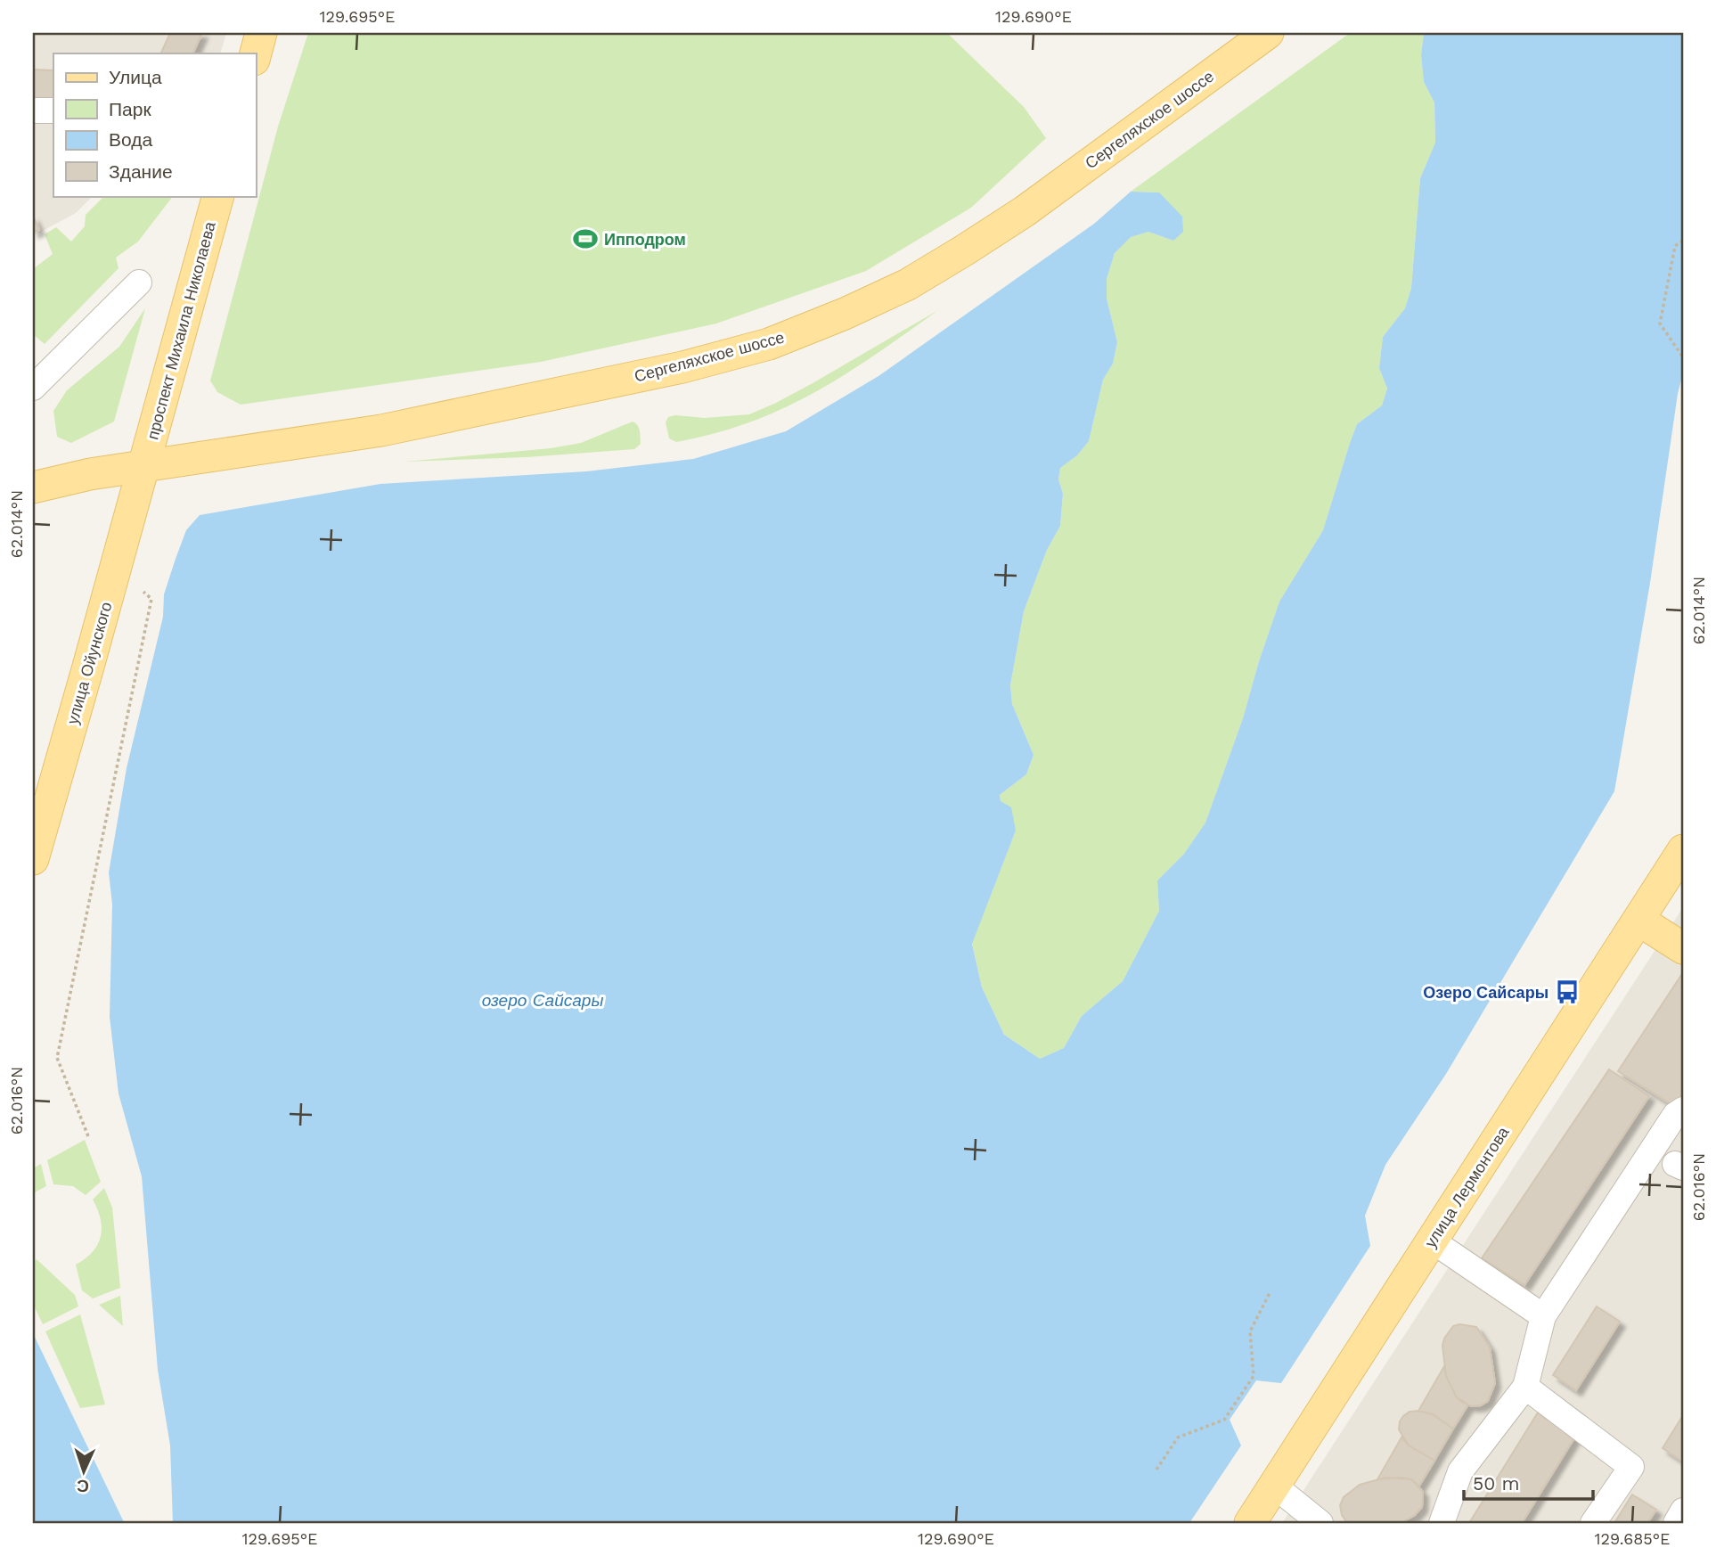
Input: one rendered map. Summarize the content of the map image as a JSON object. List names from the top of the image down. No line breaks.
{"streets":{"main road":["Сергеляхское шоссе","проспект Михаила Николаева","улица Ойунского","улица Лермонтова"]},"crossings":[["Сергеляхское шоссе","проспект Михаила Николаева"],["Сергеляхское шоссе","улица Ойунского"],["проспект Михаила Николаева","улица Ойунского"]],"water":["озеро Сайсары"],"places":{"sports":["Ипподром"],"bus stop":["Озеро Сайсары"]},"legend":["Улица","Парк","Вода","Здание"],"scale_bar":"50 m","north":"bottom","coordinates":["129.695°E","129.690°E","62.014°N","62.016°N","129.685°E"]}
